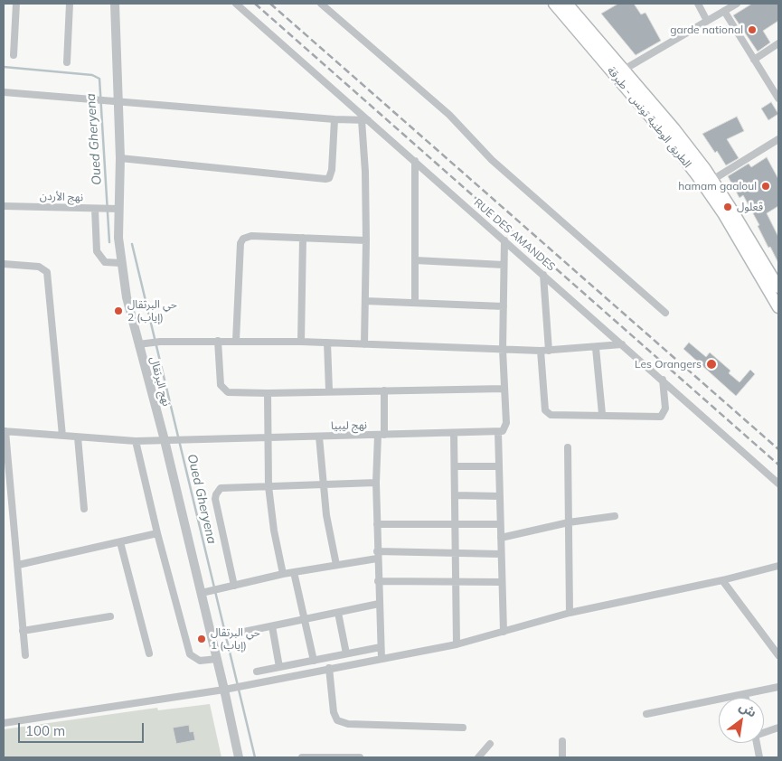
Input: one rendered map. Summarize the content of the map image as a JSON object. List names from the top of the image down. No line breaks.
{"streets":{"main road":["الطريق الوطنية تونس - طبرقة"],"street":["نهج الأردن","RUE DES AMANDES","نهج البرتقال","نهج ليبيا"]},"crossings":[["نهج الأردن","نهج البرتقال"],["نهج البرتقال","نهج ليبيا"]],"water":["Oued Gheryena"],"places":["garde national","hamam gaaloul","قعلول","حي البرتقال 2 (إياب)","Les Orangers","حي البرتقال 1 (إياب)"],"scale_bar":"100 m","north":"top right"}
